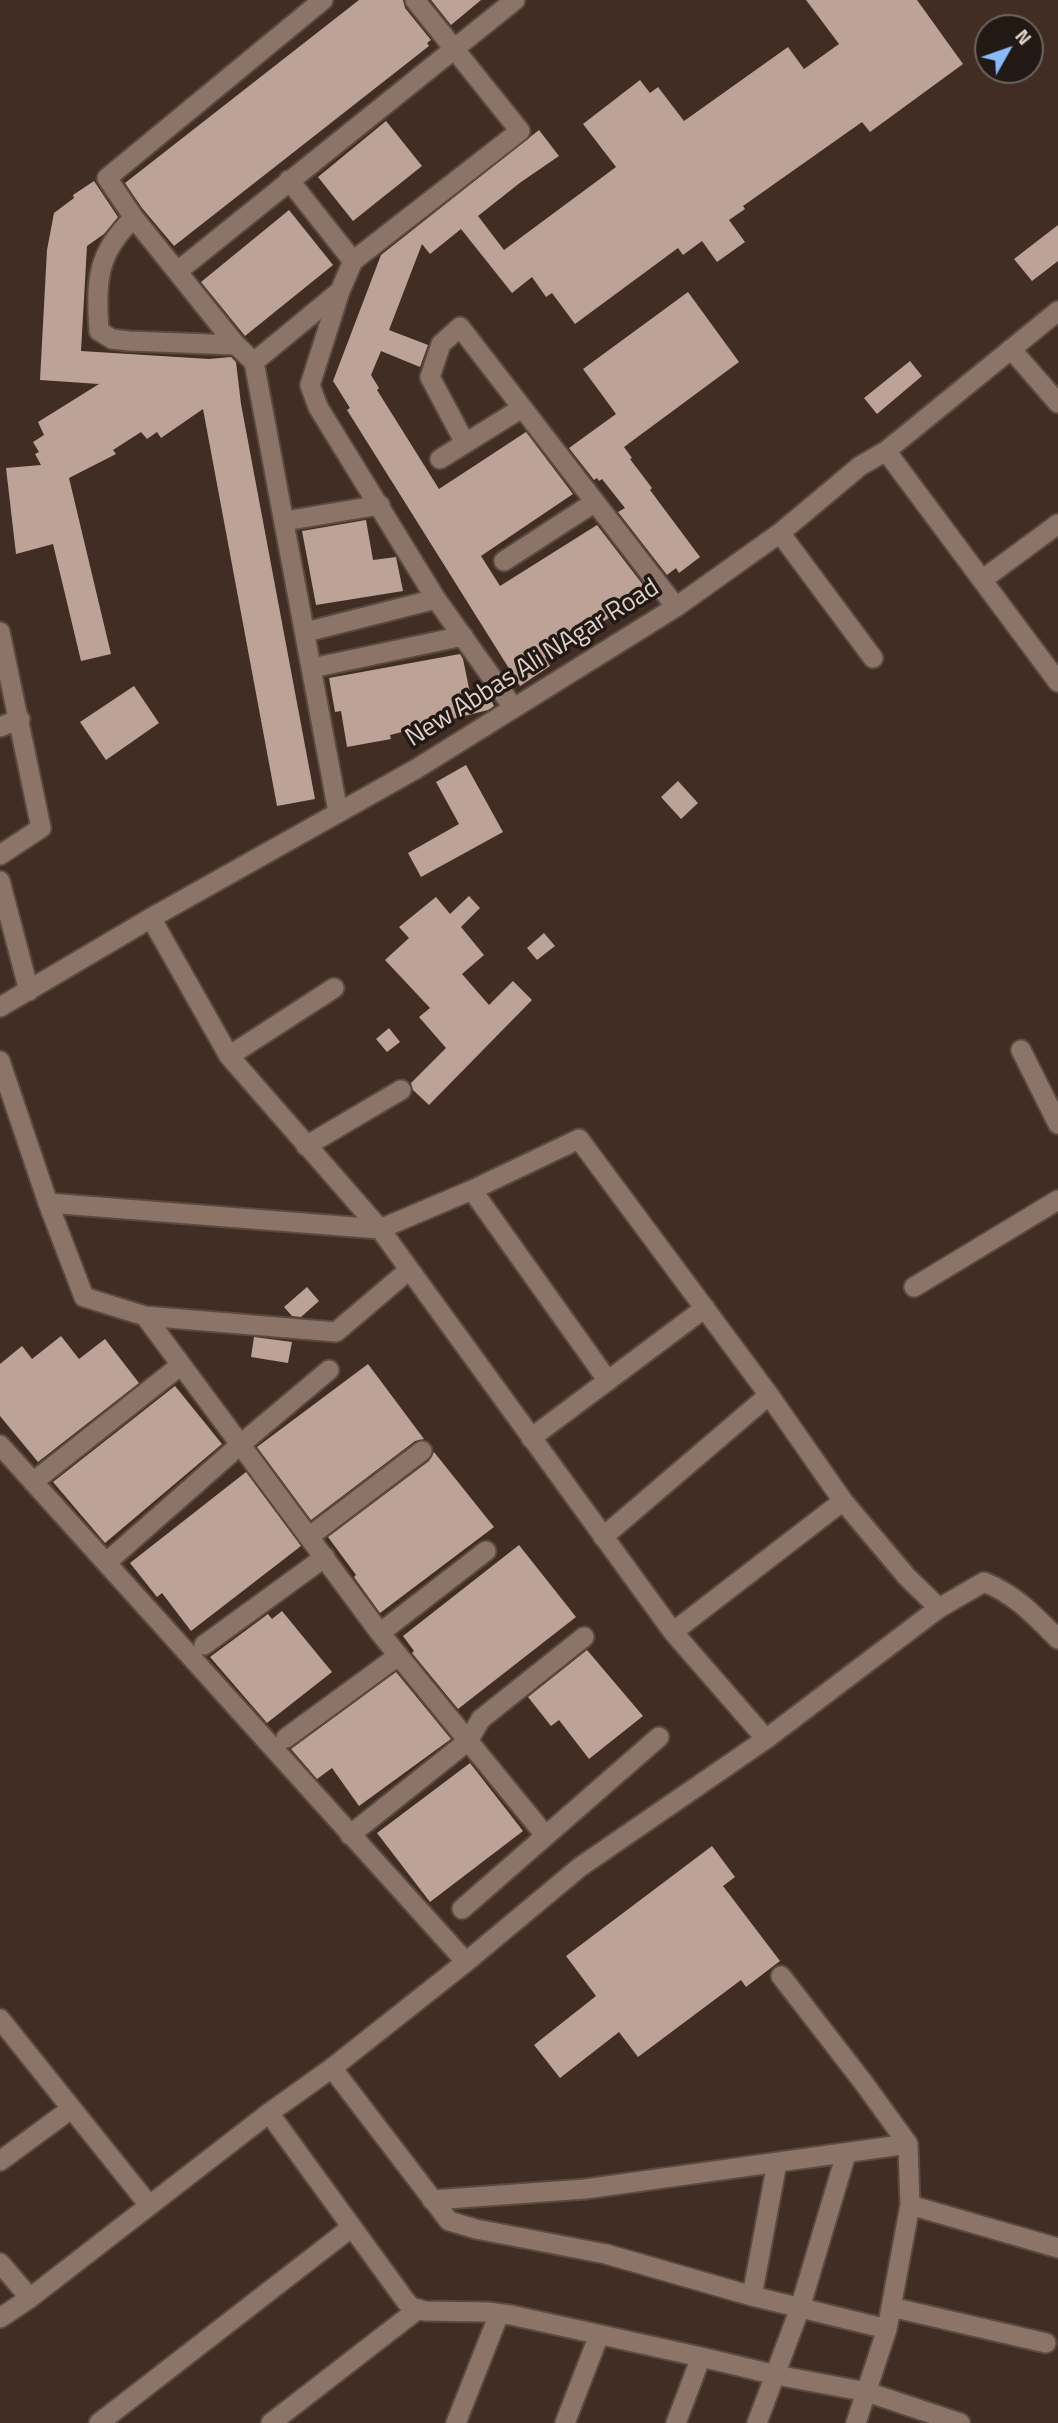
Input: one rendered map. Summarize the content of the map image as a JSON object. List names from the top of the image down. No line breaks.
{"streets":{"street":["New Abbas Ali NAgar Road"]},"north":"top right"}
